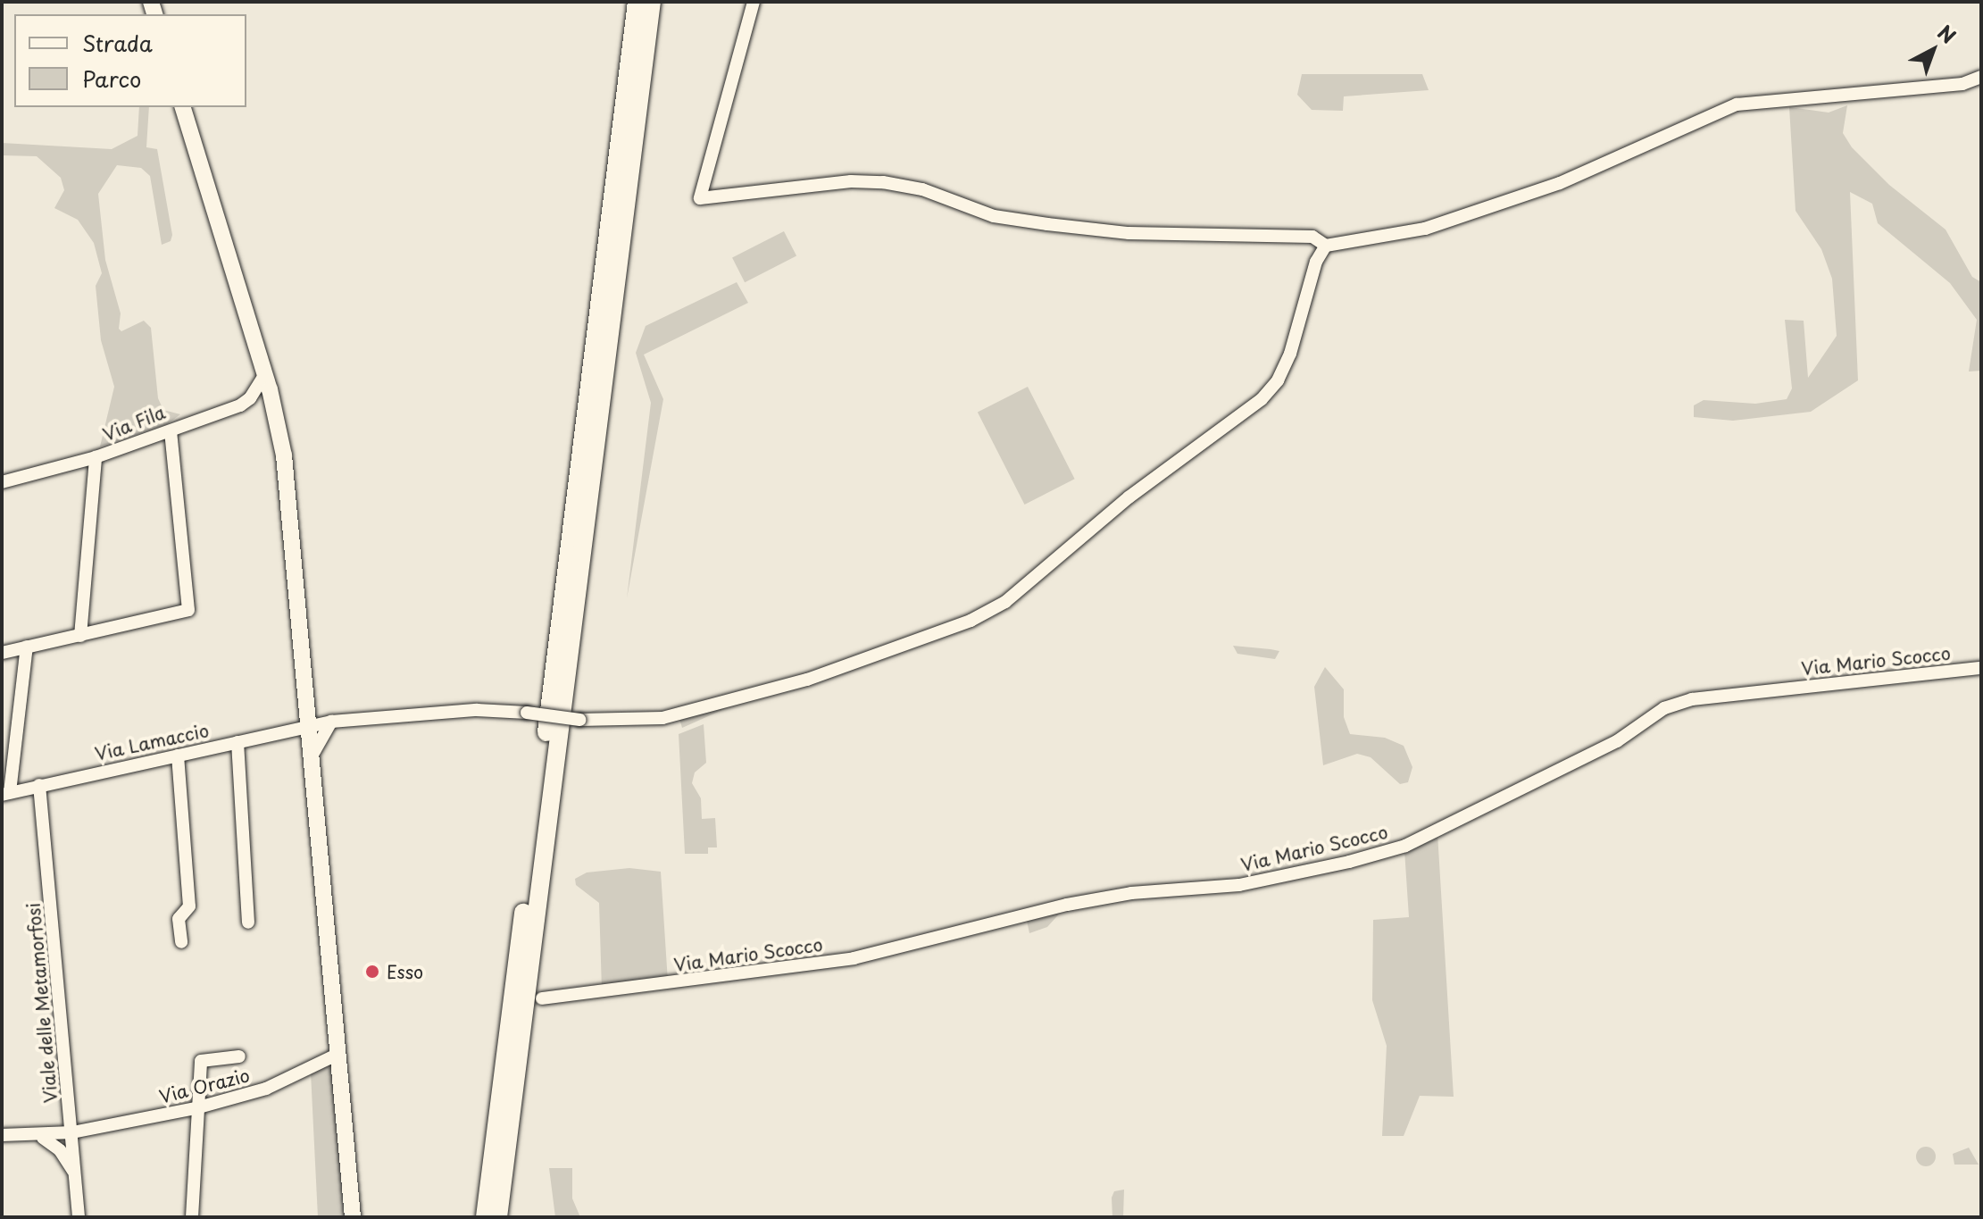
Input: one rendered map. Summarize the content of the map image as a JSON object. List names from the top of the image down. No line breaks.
{"streets":{"street":["Via Fila","Via Mario Scocco","Via Lamaccio","Viale delle Metamorfosi","Via Orazio"]},"crossings":[["Via Lamaccio","Viale delle Metamorfosi"],["Viale delle Metamorfosi","Via Orazio"]],"places":["Esso"],"legend":["Strada","Parco"],"north":"top right"}
